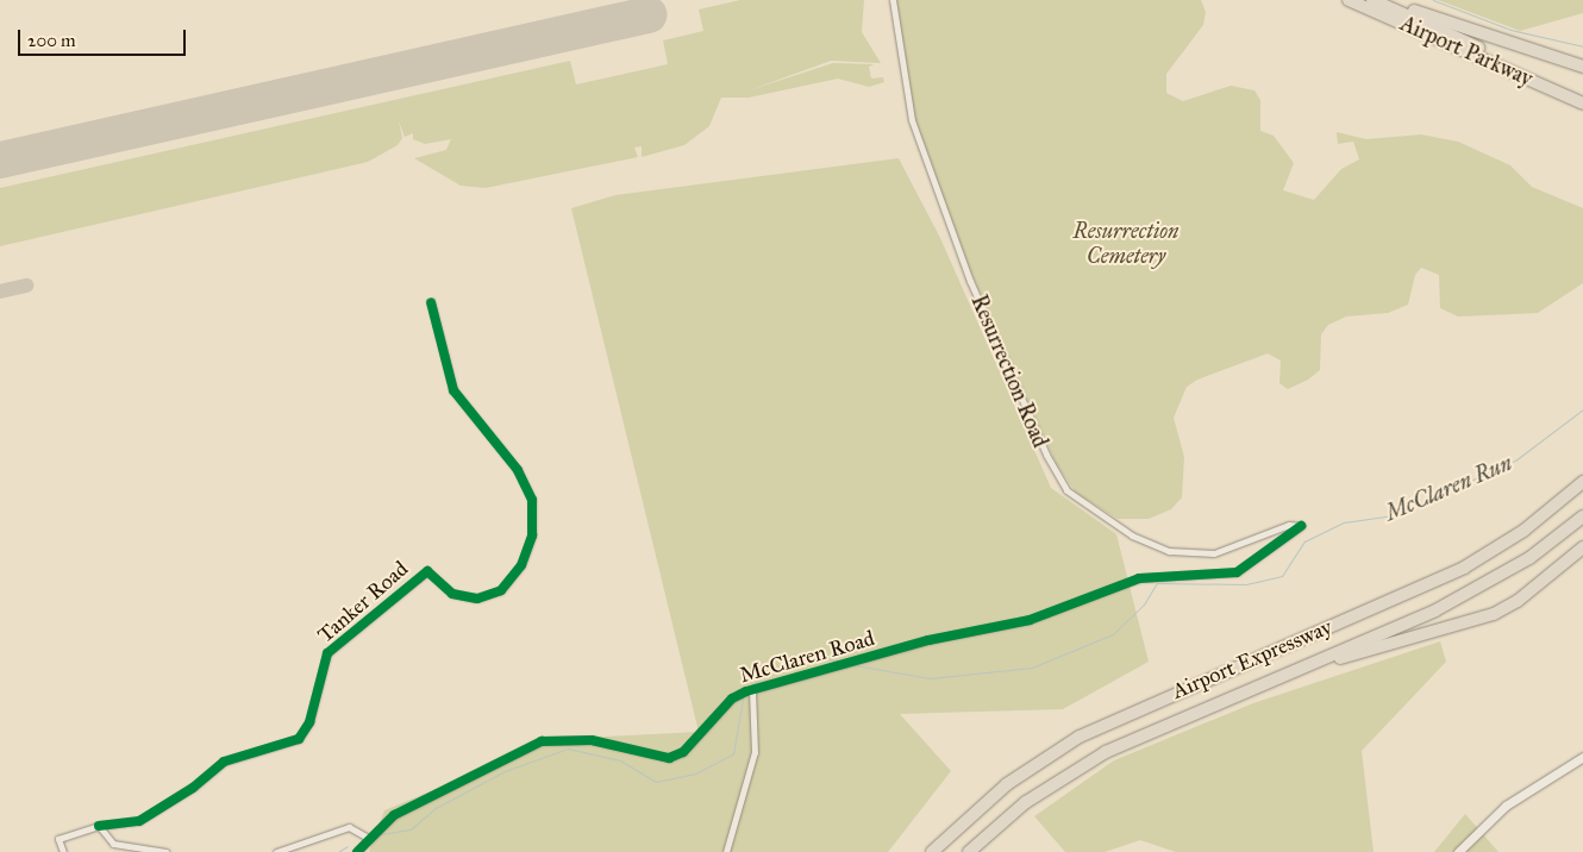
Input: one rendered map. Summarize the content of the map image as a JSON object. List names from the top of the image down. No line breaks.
{"streets":{"highway":["Airport Parkway","Airport Expressway"],"street":["Resurrection Road","Tanker Road","McClaren Road"]},"crossings":[["Resurrection Road","McClaren Road"]],"water":["McClaren Run"],"parks":["Resurrection Cemetery"],"scale_bar":"200 m"}
